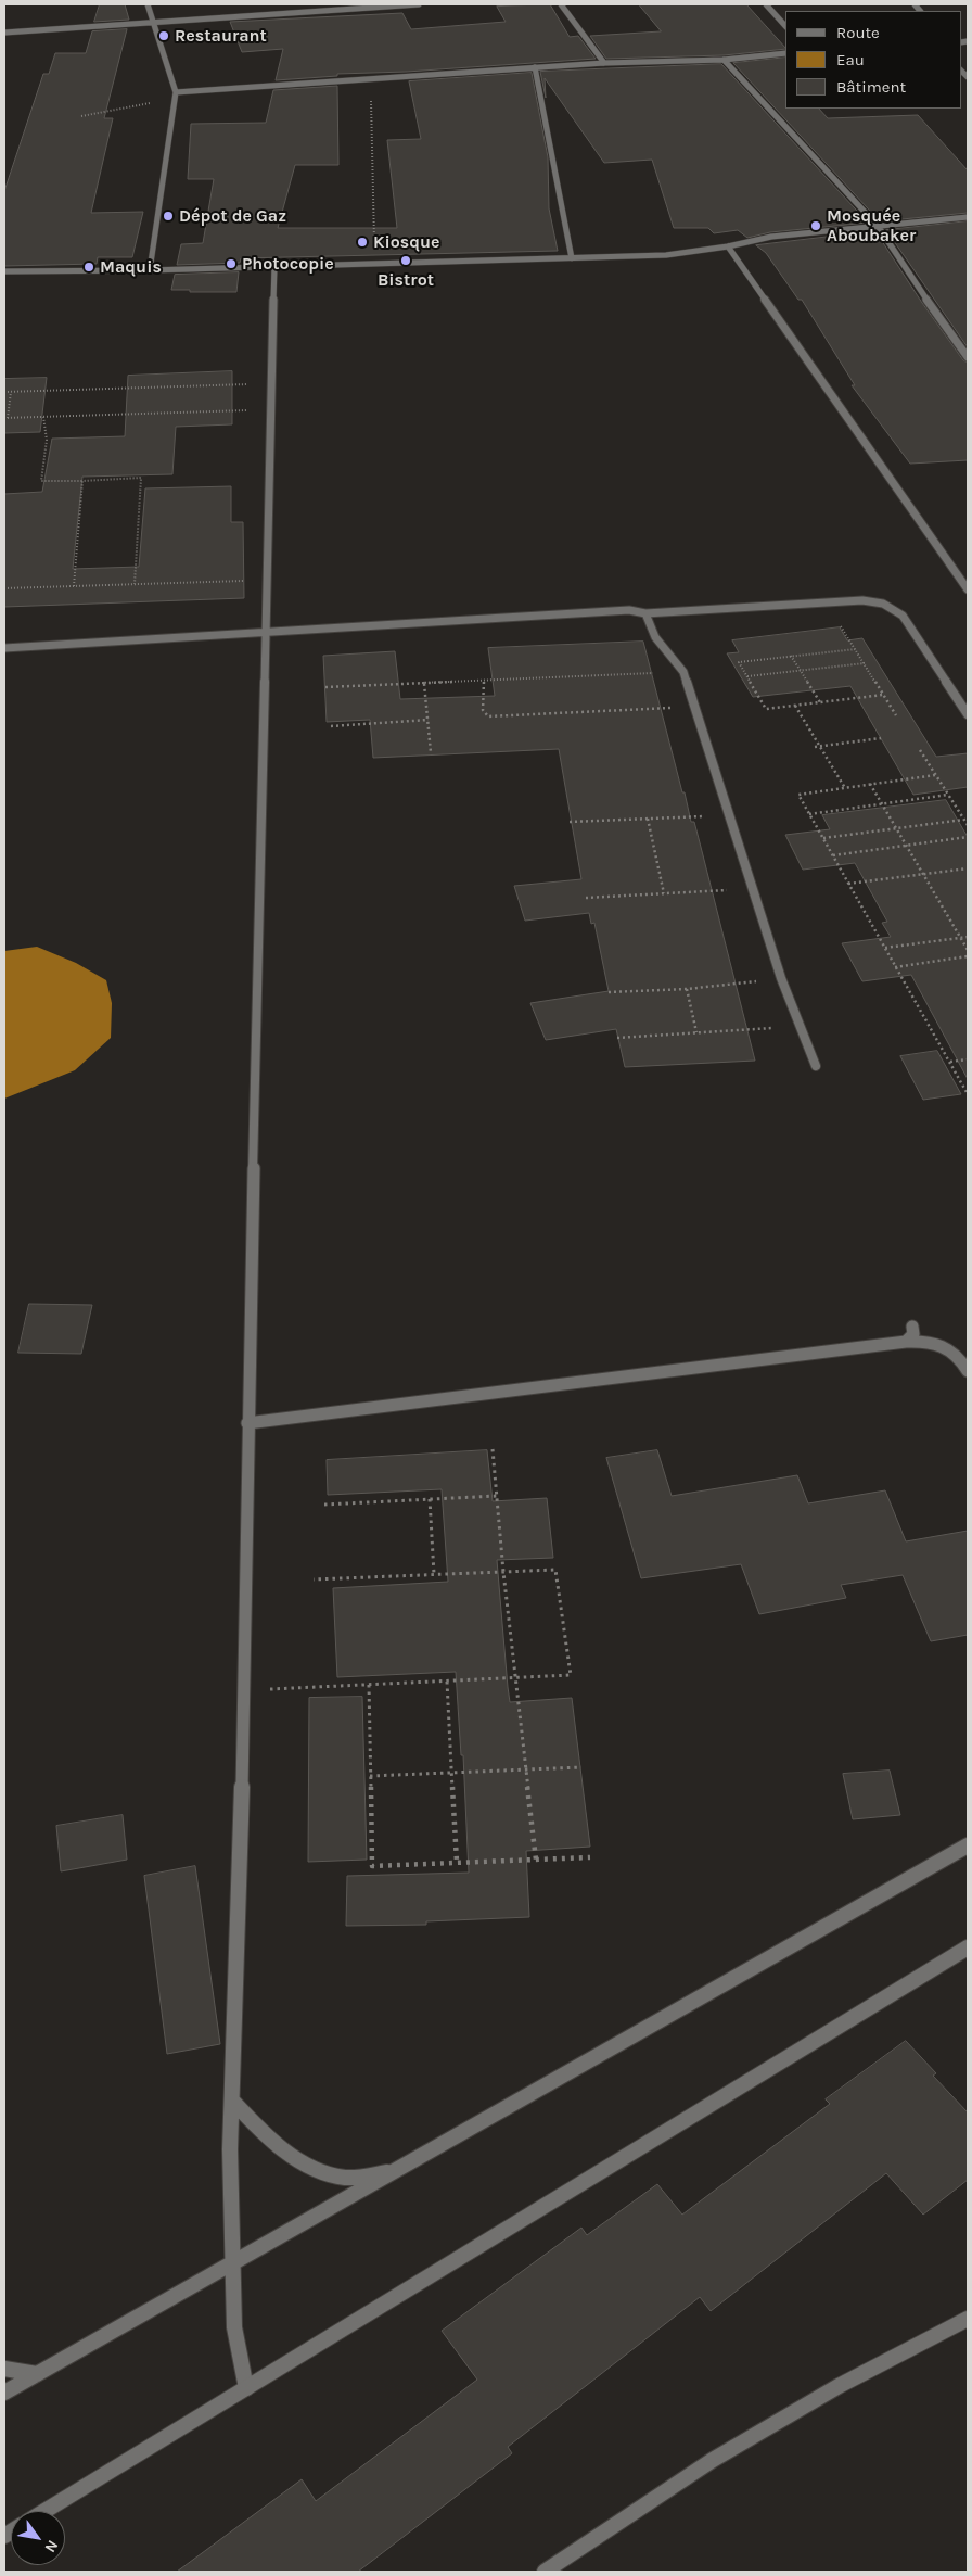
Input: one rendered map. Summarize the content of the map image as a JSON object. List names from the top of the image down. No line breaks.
{"places":["Restaurant","Dépot de Gaz","Mosquée Aboubaker","Kiosque","Bistrot","Photocopie","Maquis"],"legend":["Route","Eau","Bâtiment"],"north":"bottom right"}
